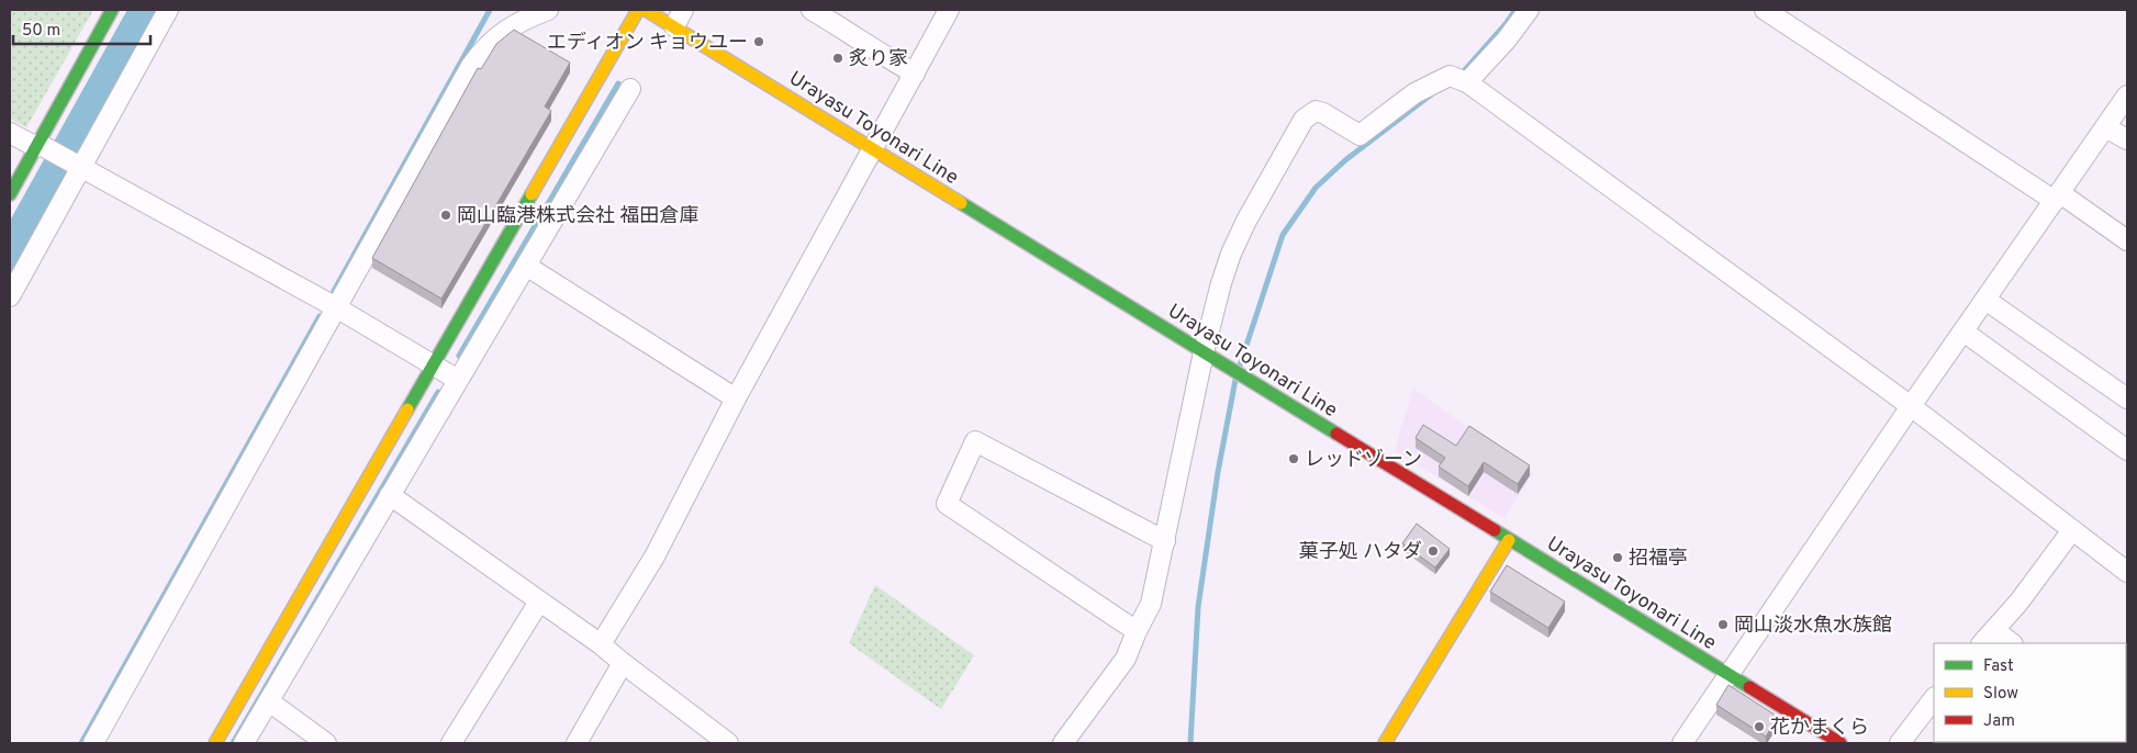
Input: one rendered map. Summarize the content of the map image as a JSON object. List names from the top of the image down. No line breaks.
{"streets":{"main road":["Urayasu Toyonari Line"]},"places":["エディオン キョウユー","炙り家","岡山臨港株式会社 福田倉庫","レッドゾーン","菓子処 ハタダ","招福亭","岡山淡水魚水族館","花かまくら"],"legend":["Fast","Slow","Jam"],"scale_bar":"50 m"}
